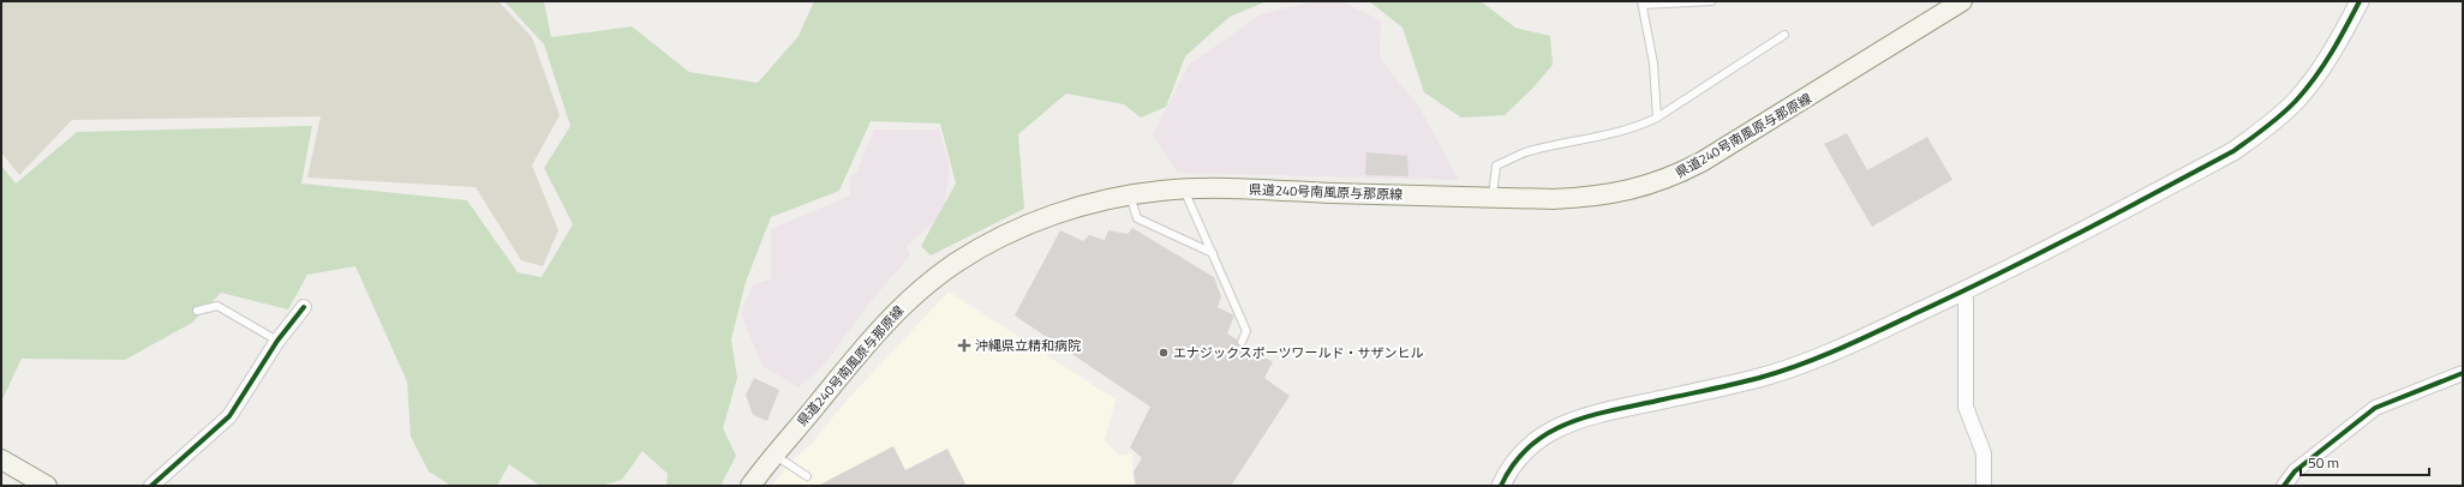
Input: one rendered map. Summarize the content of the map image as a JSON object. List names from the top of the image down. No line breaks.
{"streets":{"main road":["県道240号南風原与那原線"]},"places":{"health":["沖縄県立精和病院"],"other":["エナジックスポーツワールド・サザンヒル"]},"scale_bar":"50 m"}
